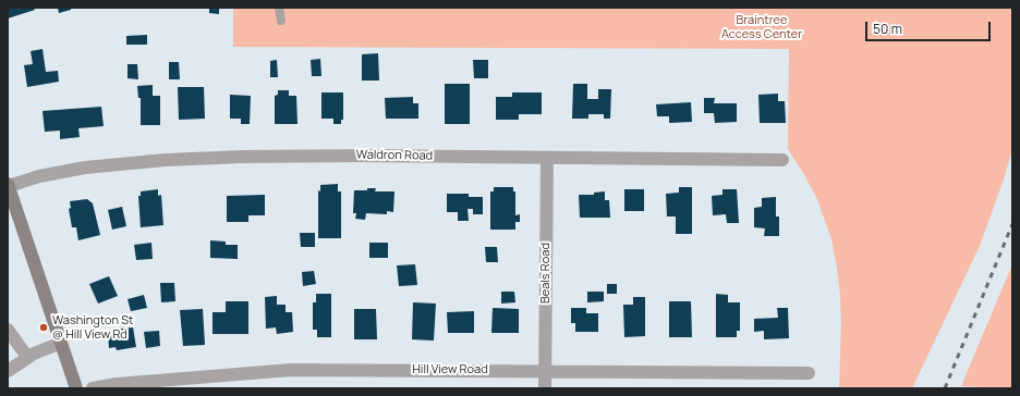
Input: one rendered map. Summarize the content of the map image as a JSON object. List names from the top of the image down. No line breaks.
{"streets":{"street":["Waldron Road","Beals Road","Hill View Road"]},"crossings":[["Waldron Road","Beals Road"],["Beals Road","Hill View Road"]],"parks":["Braintree Access Center"],"places":["Washington St @ Hill View Rd"],"scale_bar":"50 m"}
